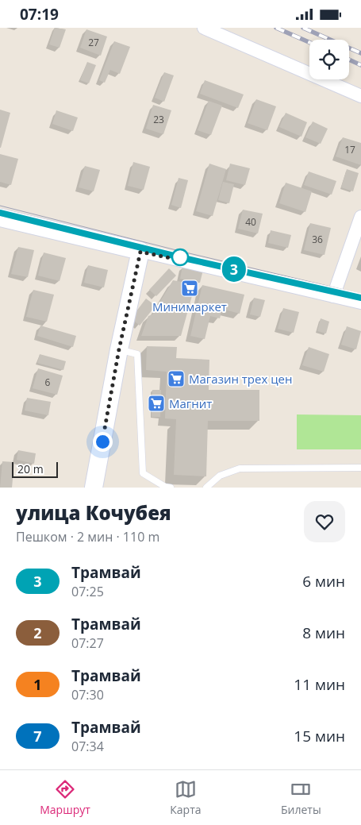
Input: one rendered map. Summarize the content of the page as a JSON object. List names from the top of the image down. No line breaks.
{"places":{"supermarket":["Минимаркет","Магазин трех цен","Магнит"]},"lines":["tram line 3"],"house_numbers":["27","23","17","40","36","6"],"scale_bar":"20 m","page":{"status":"07:19","on_map":"3","scale":"20 m","heading":["улица Кочубея","Пешком · 2 мин · 110 m"],"list":[{"mark":"3","name":"Трамвай","note":"07:25","value":"6 мин"},{"mark":"2","name":"Трамвай","note":"07:27","value":"8 мин"},{"mark":"1","name":"Трамвай","note":"07:30","value":"11 мин"},{"mark":"7","name":"Трамвай","note":"07:34","value":"15 мин"}],"tabs":["Маршрут","Карта","Билеты"]}}
